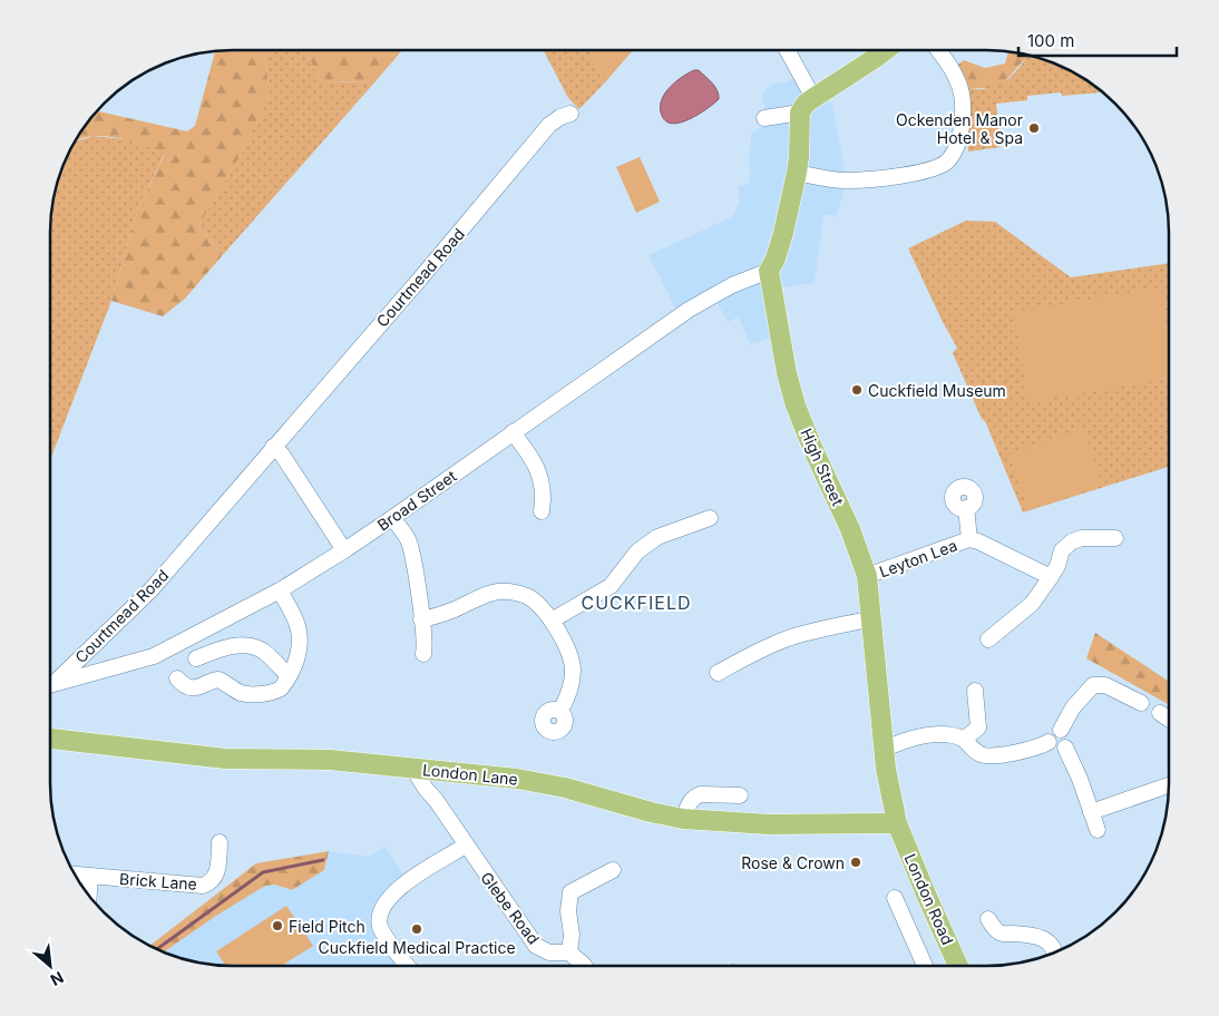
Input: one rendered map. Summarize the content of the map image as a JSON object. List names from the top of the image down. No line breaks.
{"streets":{"main road":["High Street","London Lane","London Road"],"street":["Courtmead Road","Broad Street","Leyton Lea","Brick Lane","Glebe Road"]},"crossings":[["High Street","Broad Street"],["High Street","Leyton Lea"],["High Street","London Lane"],["High Street","London Road"],["London Lane","London Road"],["London Lane","Glebe Road"]],"districts":["CUCKFIELD"],"places":["Ockenden Manor Hotel & Spa","Cuckfield Museum","Rose & Crown","Field Pitch","Cuckfield Medical Practice"],"scale_bar":"100 m","north":"bottom right"}
